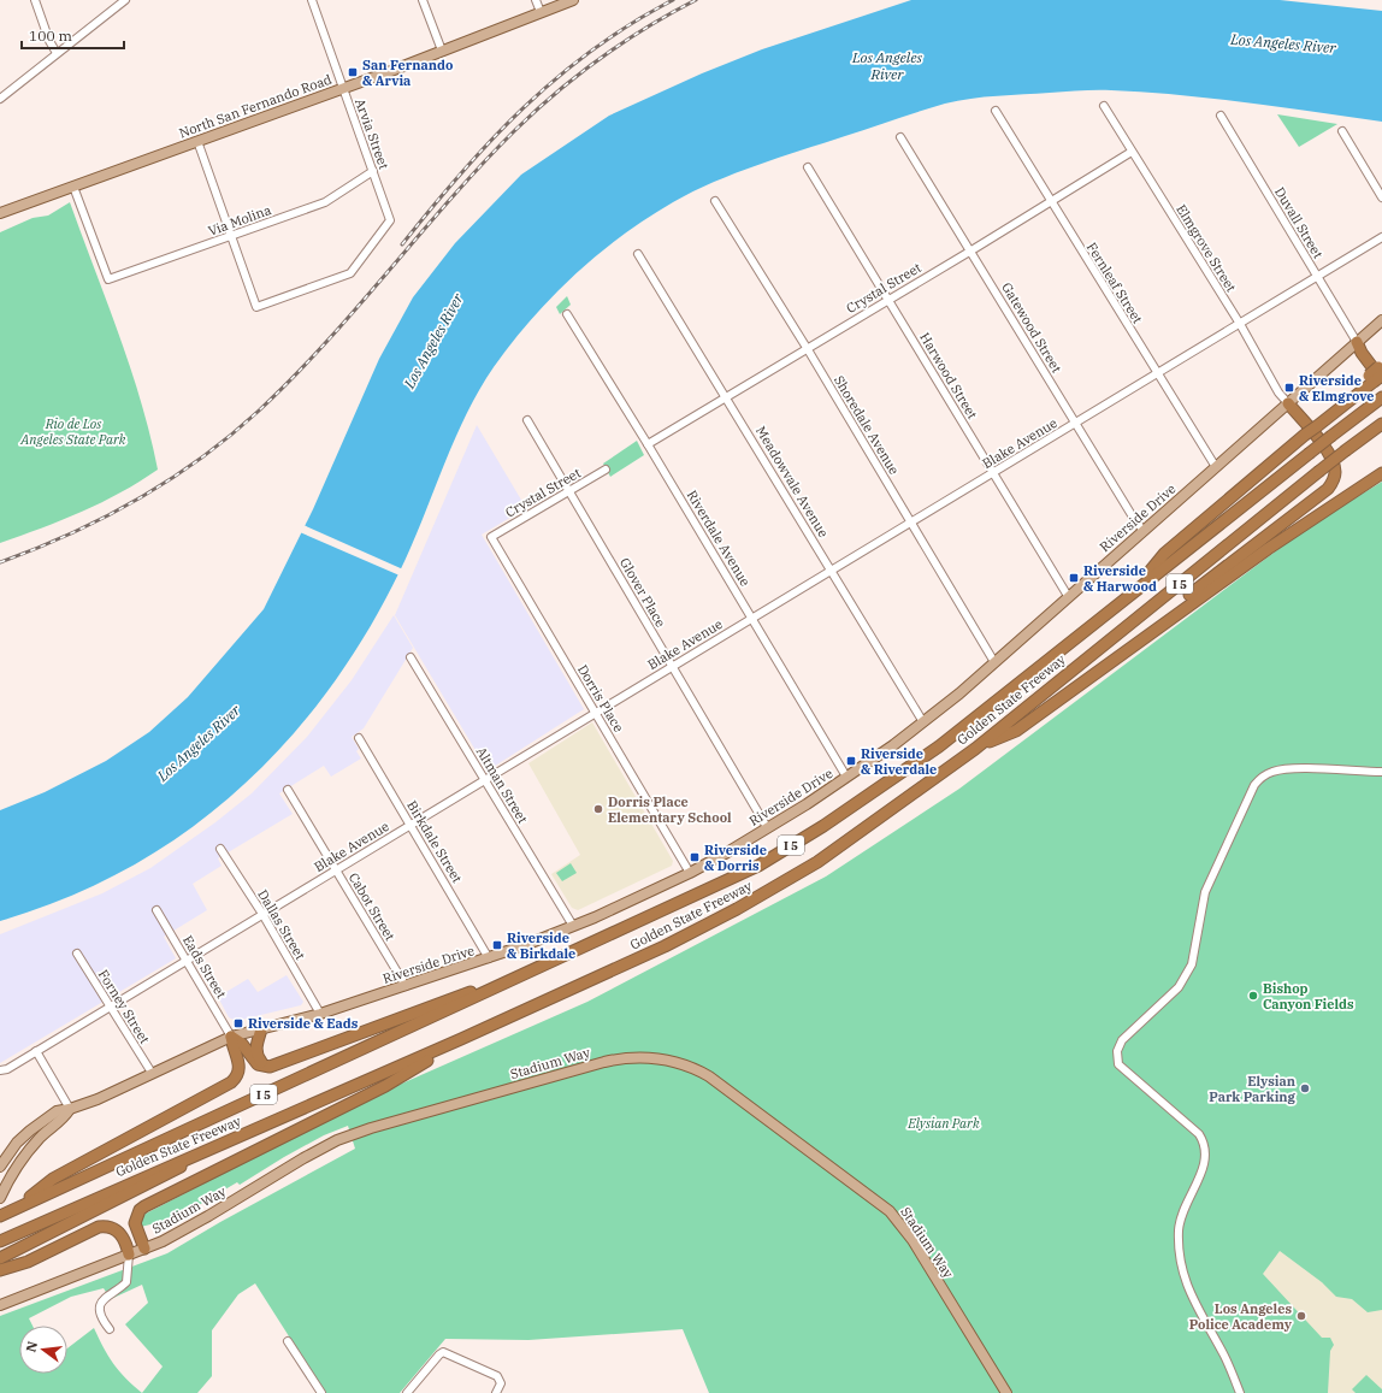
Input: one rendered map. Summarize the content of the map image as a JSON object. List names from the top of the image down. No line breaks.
{"streets":{"highway":["I 5","Golden State Freeway"],"main road":["North San Fernando Road","Riverside Drive","Stadium Way"],"street":["Arvia Street","Via Molina","Duvall Street","Elmgrove Street","Fernleaf Street","Crystal Street","Gatewood Street","Harwood Street","Shoredale Avenue","Blake Avenue","Meadowvale Avenue","Riverdale Avenue","Glover Place","Dorris Place","Altman Street","Birkdale Street","Cabot Street","Dallas Street","Eads Street","Forney Street"]},"crossings":[["North San Fernando Road","Arvia Street"],["North San Fernando Road","Via Molina"],["Arvia Street","Via Molina"],["Duvall Street","Blake Avenue"],["Duvall Street","Riverside Drive"],["Elmgrove Street","Crystal Street"],["Elmgrove Street","Blake Avenue"],["Elmgrove Street","Riverside Drive"],["Fernleaf Street","Crystal Street"],["Fernleaf Street","Blake Avenue"],["Fernleaf Street","Riverside Drive"],["Crystal Street","Gatewood Street"],["Crystal Street","Harwood Street"],["Crystal Street","Shoredale Avenue"],["Crystal Street","Meadowvale Avenue"],["Crystal Street","Riverdale Avenue"],["Crystal Street","Glover Place"],["Crystal Street","Dorris Place"],["Gatewood Street","Blake Avenue"],["Gatewood Street","Riverside Drive"],["Harwood Street","Blake Avenue"],["Harwood Street","Riverside Drive"],["Shoredale Avenue","Blake Avenue"],["Shoredale Avenue","Riverside Drive"],["Blake Avenue","Meadowvale Avenue"],["Blake Avenue","Riverdale Avenue"],["Blake Avenue","Glover Place"],["Blake Avenue","Dorris Place"],["Blake Avenue","Altman Street"],["Blake Avenue","Birkdale Street"],["Blake Avenue","Cabot Street"],["Blake Avenue","Dallas Street"],["Blake Avenue","Eads Street"],["Blake Avenue","Forney Street"],["Meadowvale Avenue","Riverside Drive"],["Riverside Drive","Riverdale Avenue"],["Riverside Drive","Glover Place"],["Riverside Drive","Dorris Place"],["Riverside Drive","Altman Street"],["Riverside Drive","Birkdale Street"],["Riverside Drive","Cabot Street"],["Riverside Drive","Dallas Street"],["Riverside Drive","Eads Street"],["Riverside Drive","Forney Street"]],"water":["Los Angeles River"],"parks":["Rio de Los Angeles State Park","Elysian Park"],"places":{"transit":["San Fernando & Arvia","Riverside & Elmgrove","Riverside & Harwood","Riverside & Riverdale","Riverside & Dorris","Riverside & Birkdale","Riverside & Eads"],"other":["Dorris Place Elementary School","Bishop Canyon Fields","Elysian Park Parking","Los Angeles Police Academy"]},"scale_bar":"100 m","north":"left"}
